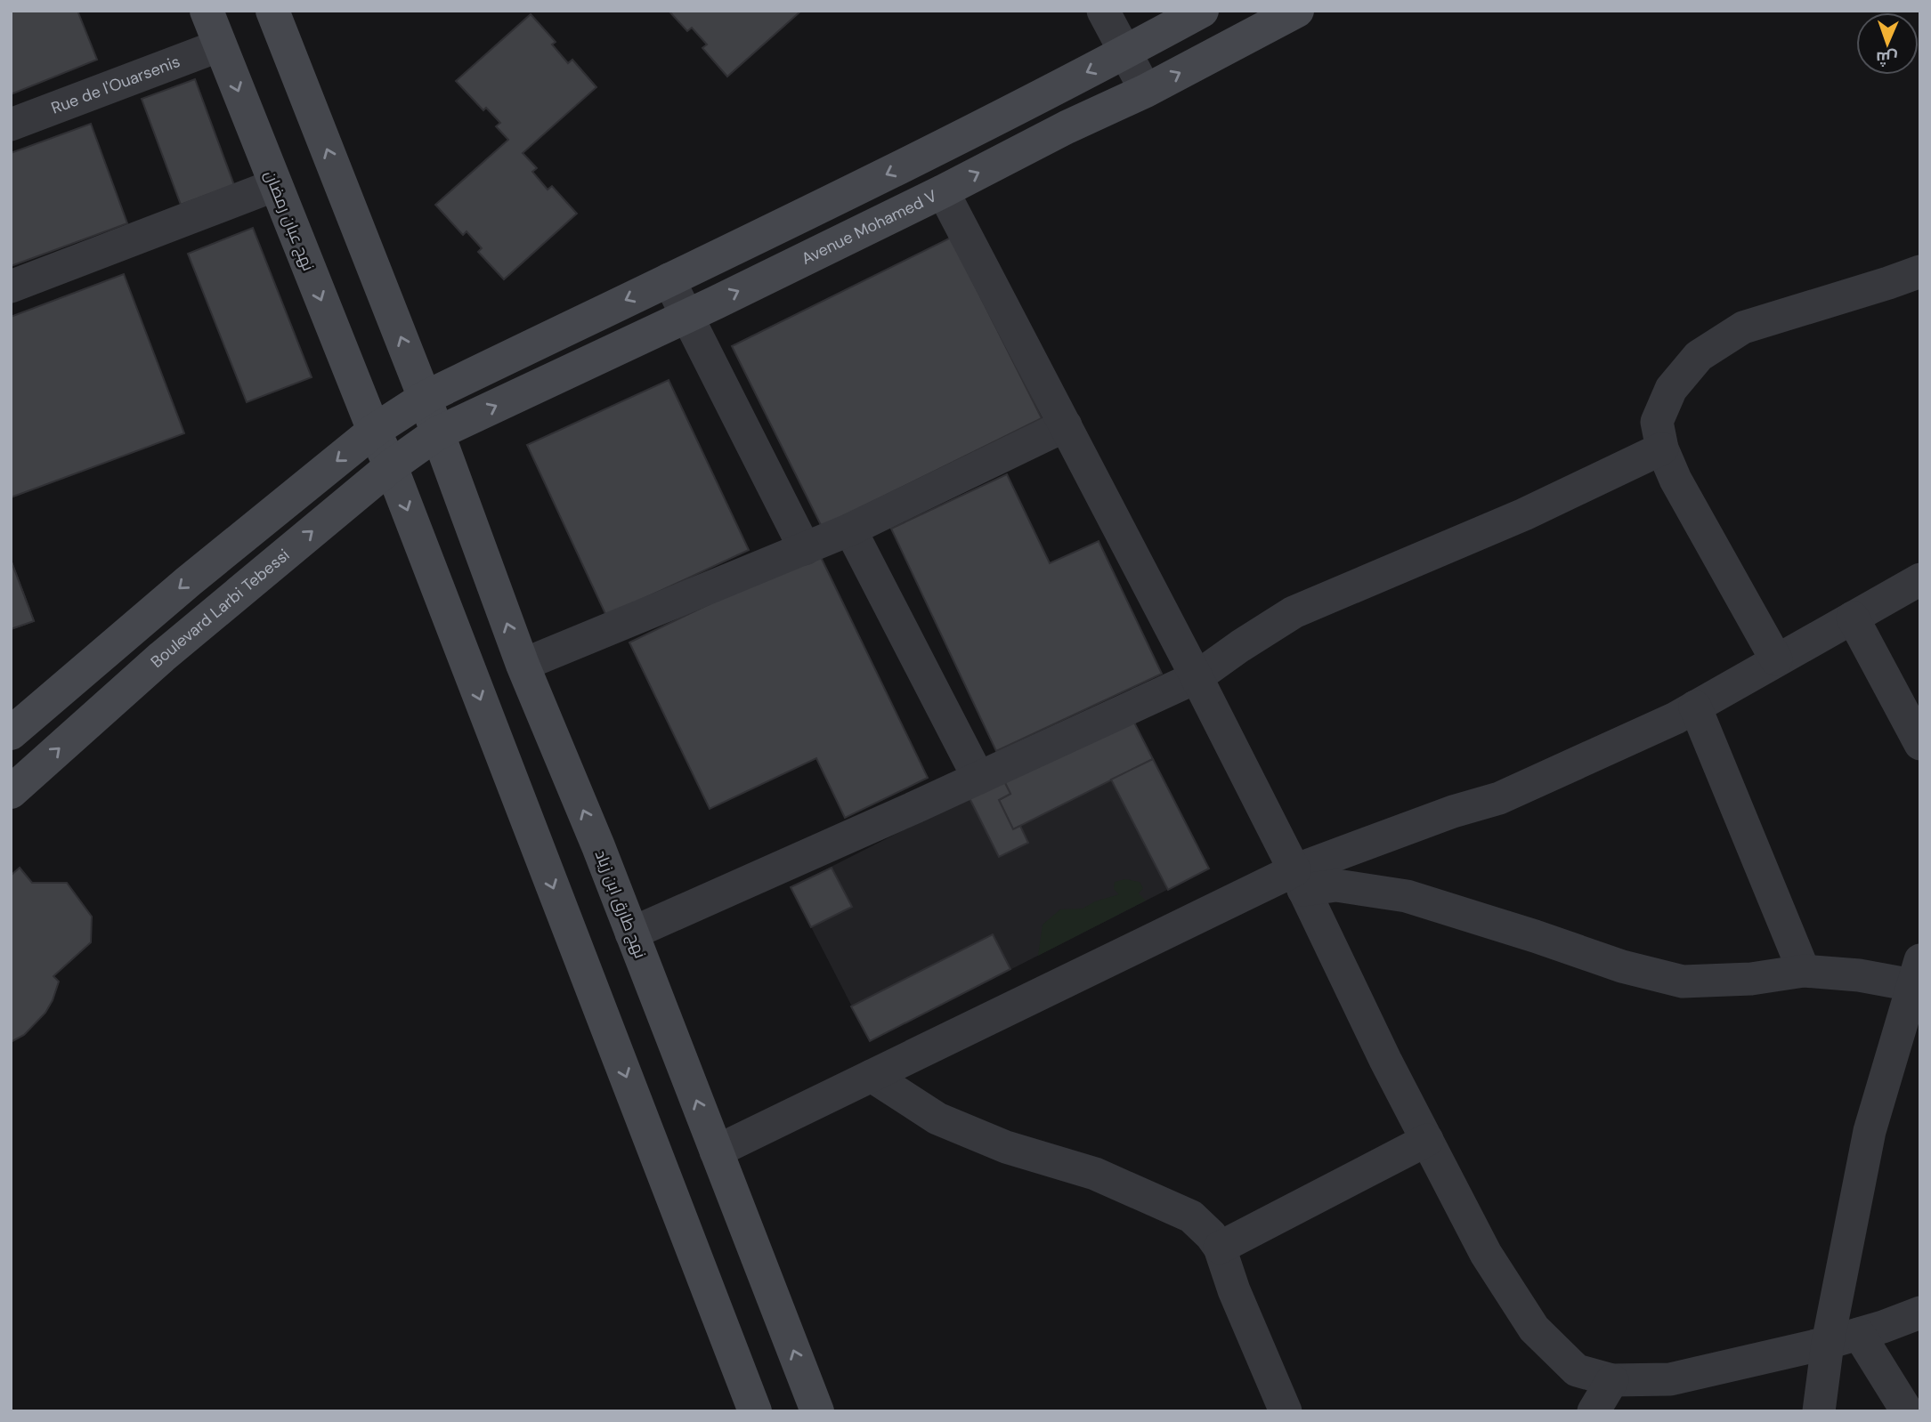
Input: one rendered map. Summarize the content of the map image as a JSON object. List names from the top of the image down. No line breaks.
{"streets":{"main road":["نهج عبان رمضان","Avenue Mohamed V","Boulevard Larbi Tebessi","نهج طارق ابن زياد"],"street":["Rue de l'Ouarsenis"]},"crossings":[["Rue de l'Ouarsenis","نهج عبان رمضان"],["Avenue Mohamed V","Boulevard Larbi Tebessi"],["Avenue Mohamed V","نهج طارق ابن زياد"],["Boulevard Larbi Tebessi","نهج طارق ابن زياد"]],"north":"bottom"}
